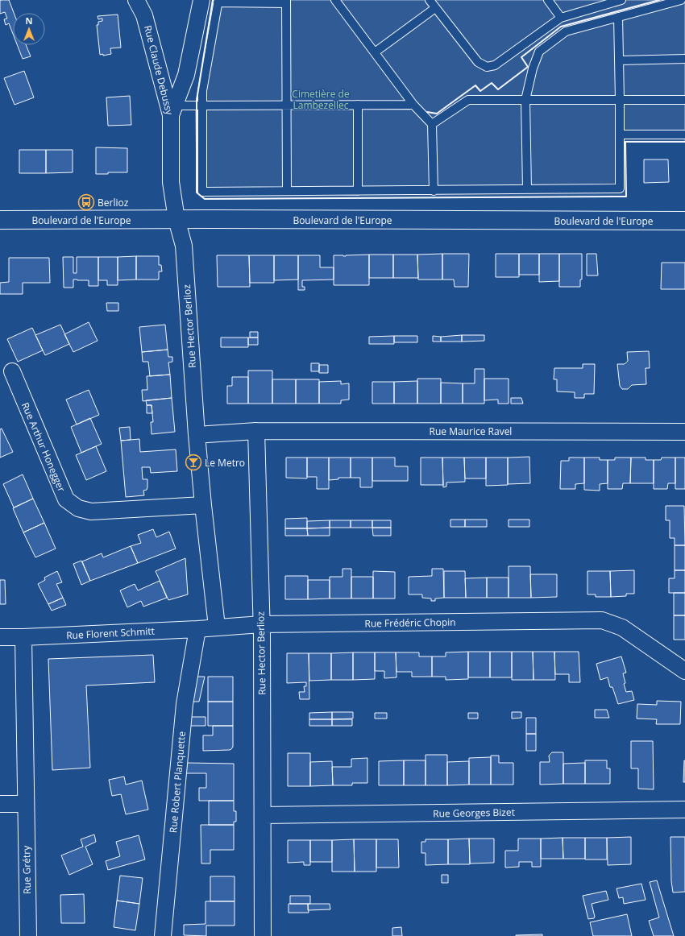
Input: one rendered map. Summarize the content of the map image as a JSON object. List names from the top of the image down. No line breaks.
{"streets":{"main road":["Boulevard de l'Europe"],"street":["Rue Claude Debussy","Rue Hector Berlioz","Rue Maurice Ravel","Rue Arthur Honegger","Rue Frédéric Chopin","Rue Florent Schmitt","Rue Robert Planquette","Rue Georges Bizet","Rue Grétry"]},"crossings":[["Rue Claude Debussy","Boulevard de l'Europe"],["Rue Claude Debussy","Rue Hector Berlioz"],["Boulevard de l'Europe","Rue Hector Berlioz"],["Rue Hector Berlioz","Rue Maurice Ravel"],["Rue Hector Berlioz","Rue Arthur Honegger"],["Rue Hector Berlioz","Rue Frédéric Chopin"],["Rue Hector Berlioz","Rue Georges Bizet"],["Rue Frédéric Chopin","Rue Florent Schmitt"],["Rue Frédéric Chopin","Rue Robert Planquette"],["Rue Florent Schmitt","Rue Robert Planquette"]],"parks":["Cimetière de Lambezellec"],"places":{"bus stop":["Berlioz"],"bar":["Le Metro"]},"north":"top"}
